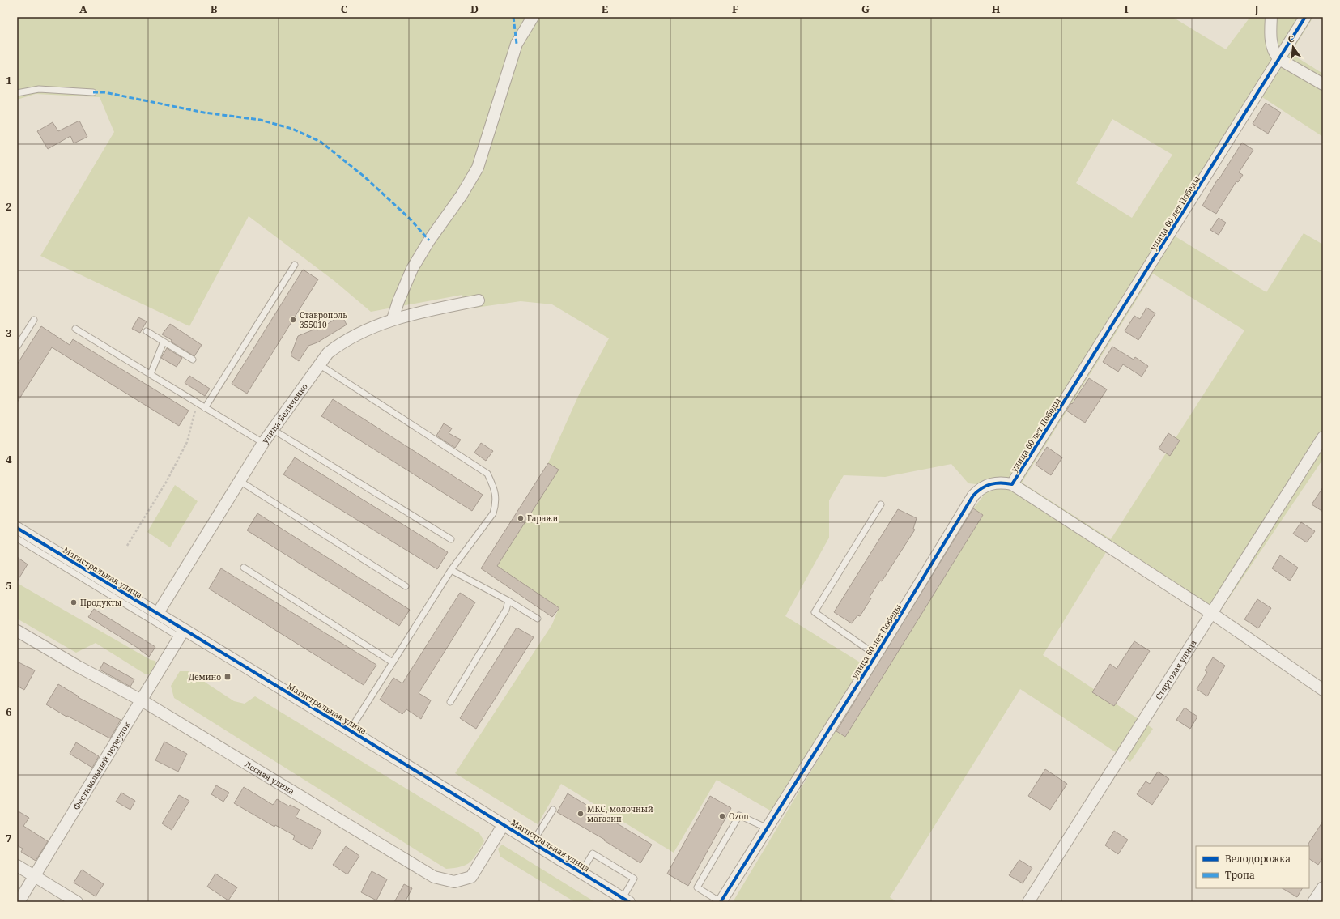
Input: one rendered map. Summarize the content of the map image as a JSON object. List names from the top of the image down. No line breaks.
{"streets":{"street":["улица 60 лет Победы","улица Беличенко","Магистральная улица","Стартовая улица","Фестивальный переулок","Лесная улица"]},"crossings":[["улица Беличенко","Магистральная улица"],["Магистральная улица","Фестивальный переулок"],["Магистральная улица","Лесная улица"],["Фестивальный переулок","Лесная улица"]],"places":{"other":["Ставрополь 355010","Гаражи","Продукты","МКС, молочный магазин","Ozon"],"transit":["Дёмино"]},"legend":["Велодорожка","Тропа"],"north":"top","grid":{"columns":["A","B","C","D","E","F","G","H","I","J"],"rows":["1","2","3","4","5","6","7"]}}
